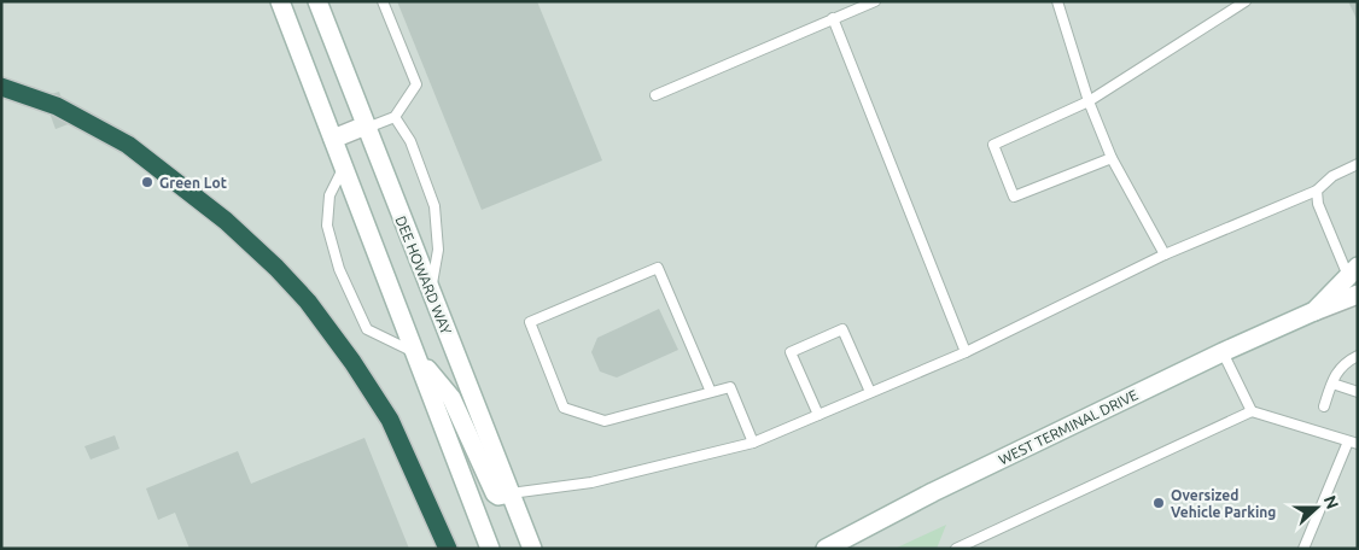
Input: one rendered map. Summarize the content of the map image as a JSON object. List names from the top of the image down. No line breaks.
{"streets":{"main road":["DEE HOWARD WAY","WEST TERMINAL DRIVE"]},"places":["Green Lot","Oversized Vehicle Parking"],"north":"right"}
